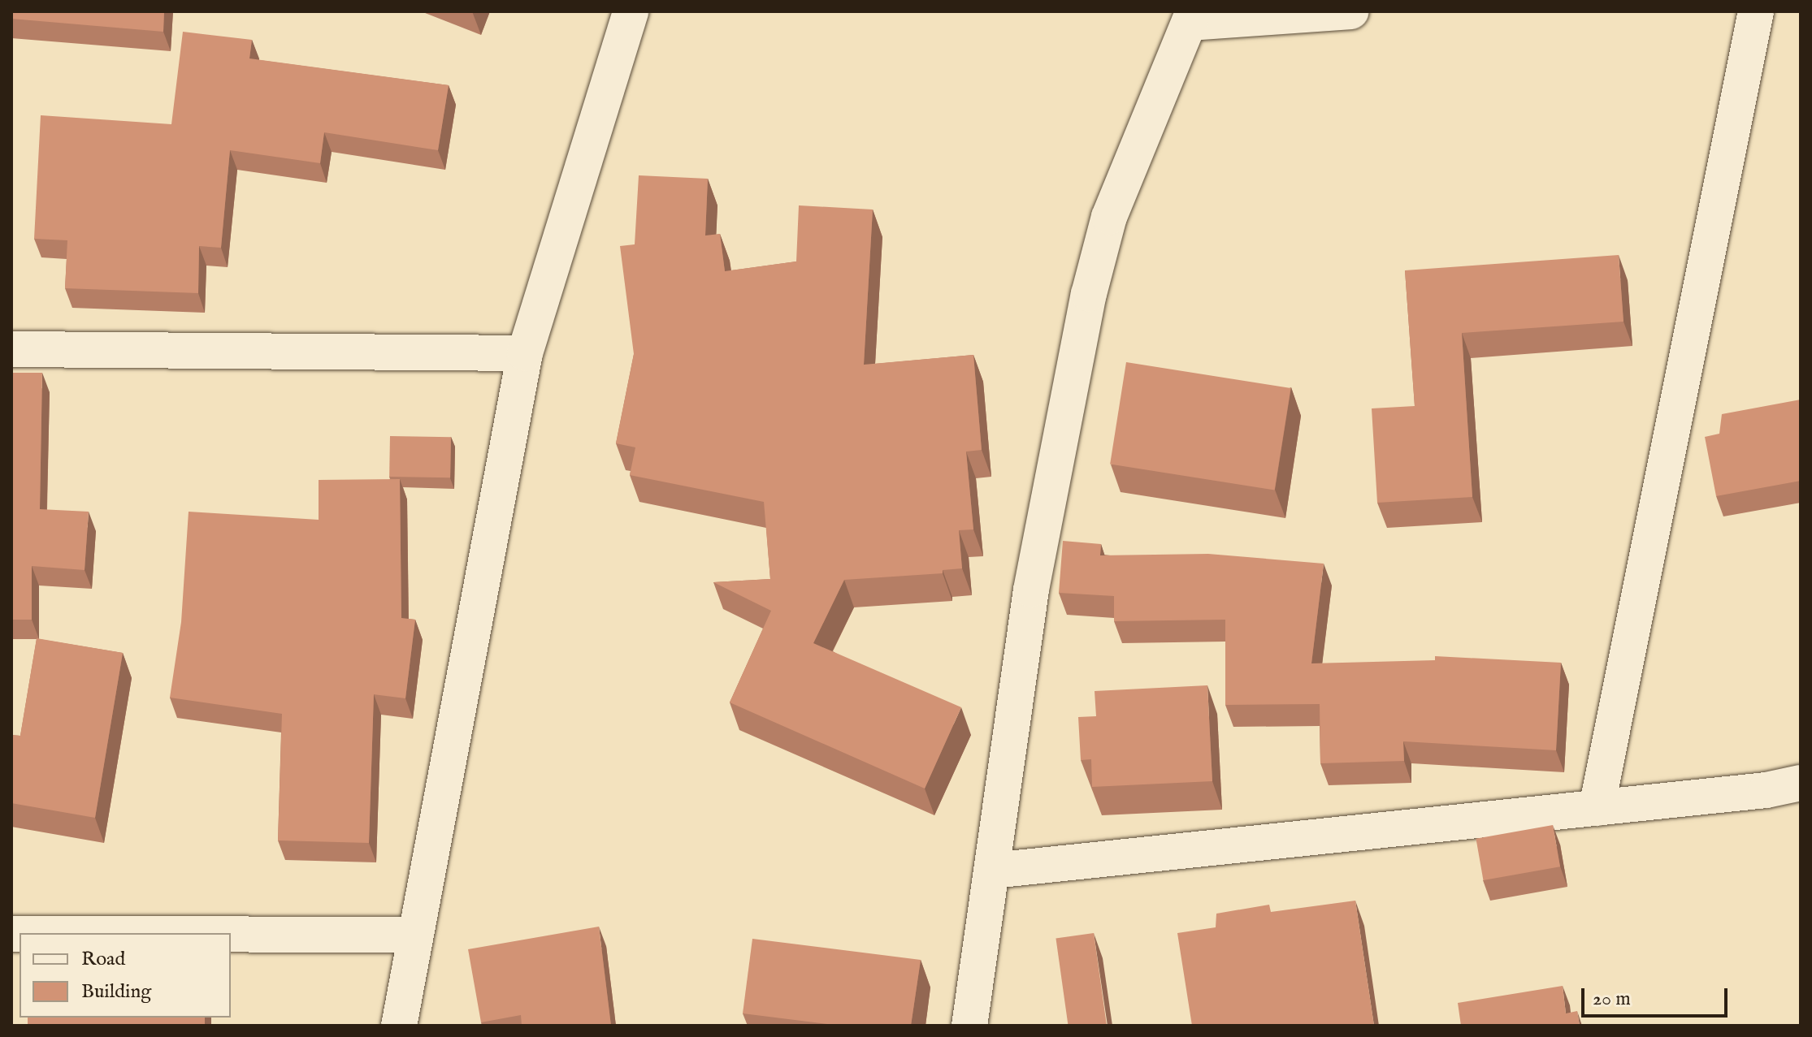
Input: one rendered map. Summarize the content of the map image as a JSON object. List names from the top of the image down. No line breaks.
{"legend":["Road","Building"],"scale_bar":"20 m"}
